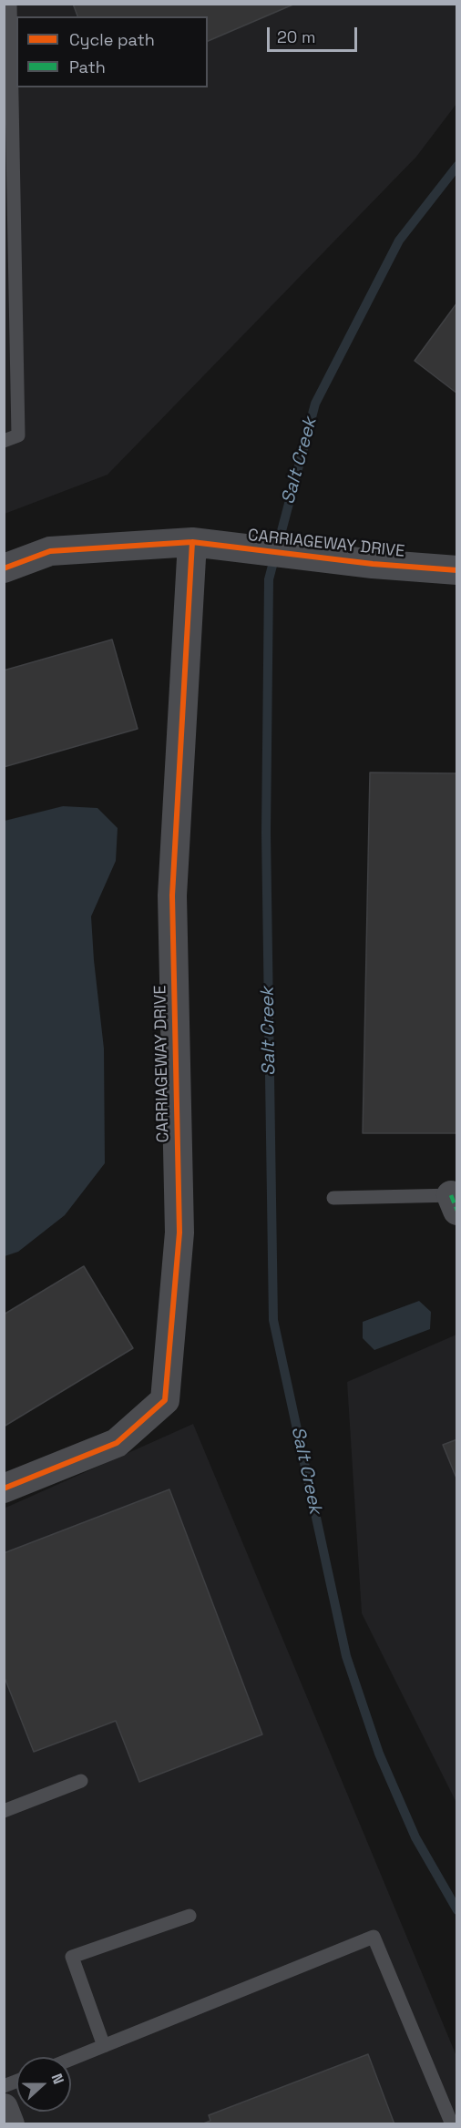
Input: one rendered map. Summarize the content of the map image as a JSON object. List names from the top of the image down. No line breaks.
{"streets":{"street":["CARRIAGEWAY DRIVE"]},"water":["Salt Creek"],"legend":["Cycle path","Path"],"scale_bar":"20 m","north":"right"}
